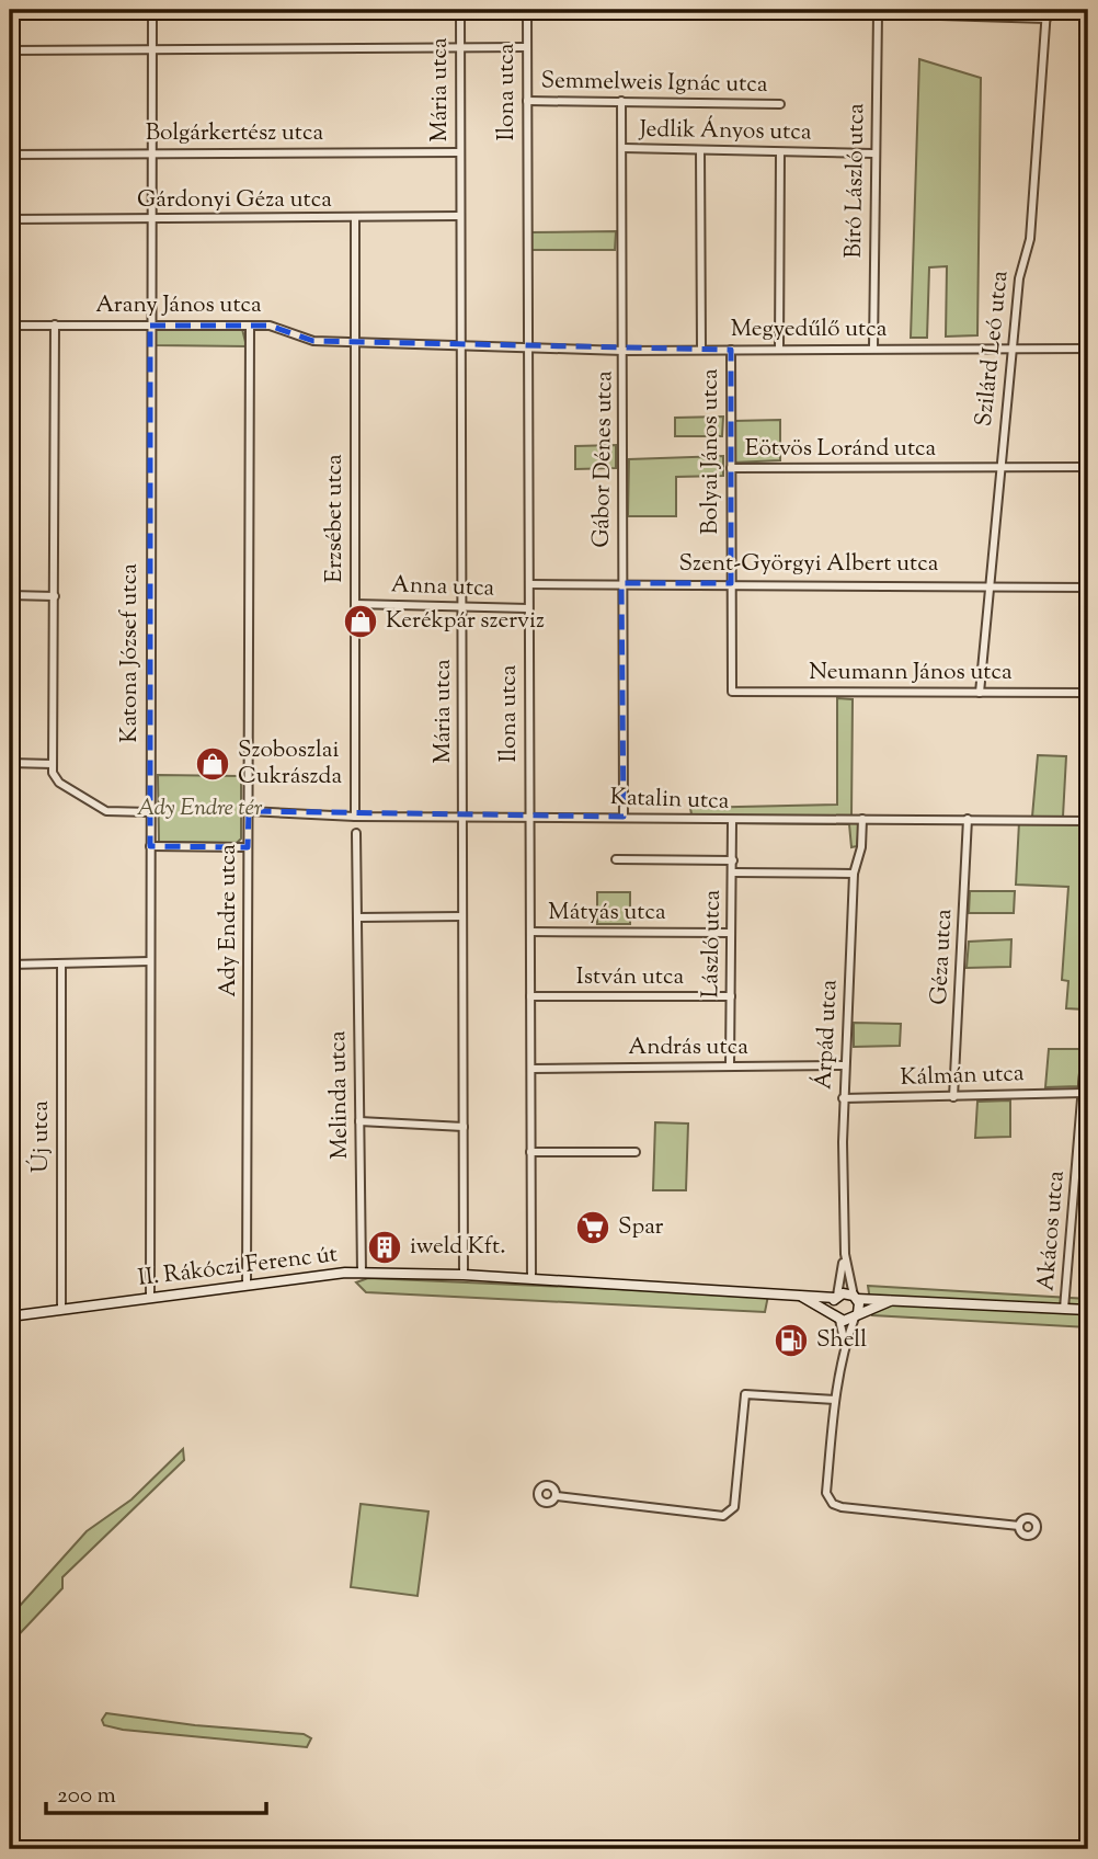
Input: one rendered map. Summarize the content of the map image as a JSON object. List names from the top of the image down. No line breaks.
{"streets":{"main road":["II. Rákóczi Ferenc út"],"street":["Semmelweis Ignác utca","Mária utca","Ilona utca","Jedlik Ányos utca","Bolgárkertész utca","Bíró László utca","Gárdonyi Géza utca","Arany János utca","Megyedűlő utca","Szilárd Leó utca","Eötvös Loránd utca","Bolyai János utca","Gábor Dénes utca","Erzsébet utca","Szent-Györgyi Albert utca","Anna utca","Katona József utca","Neumann János utca","Katalin utca","Mátyás utca","Ady Endre utca","László utca","Géza utca","István utca","Árpád utca","András utca","Kálmán utca","Melinda utca","Új utca","Akácos utca"]},"crossings":[["Semmelweis Ignác utca","Ilona utca"],["Semmelweis Ignác utca","Gábor Dénes utca"],["Mária utca","Bolgárkertész utca"],["Mária utca","Gárdonyi Géza utca"],["Mária utca","Arany János utca"],["Mária utca","Anna utca"],["Mária utca","Katalin utca"],["Mária utca","II. Rákóczi Ferenc út"],["Ilona utca","Arany János utca"],["Ilona utca","Megyedűlő utca"],["Ilona utca","Szent-Györgyi Albert utca"],["Ilona utca","Anna utca"],["Ilona utca","Katalin utca"],["Ilona utca","Mátyás utca"],["Ilona utca","István utca"],["Ilona utca","András utca"],["Ilona utca","II. Rákóczi Ferenc út"],["Jedlik Ányos utca","Bíró László utca"],["Jedlik Ányos utca","Gábor Dénes utca"],["Bolgárkertész utca","Katona József utca"],["Bíró László utca","Megyedűlő utca"],["Gárdonyi Géza utca","Erzsébet utca"],["Gárdonyi Géza utca","Katona József utca"],["Arany János utca","Megyedűlő utca"],["Arany János utca","Erzsébet utca"],["Arany János utca","Katona József utca"],["Arany János utca","Ady Endre utca"],["Megyedűlő utca","Szilárd Leó utca"],["Megyedűlő utca","Bolyai János utca"],["Megyedűlő utca","Gábor Dénes utca"],["Szilárd Leó utca","Eötvös Loránd utca"],["Szilárd Leó utca","Szent-Györgyi Albert utca"],["Szilárd Leó utca","Neumann János utca"],["Eötvös Loránd utca","Bolyai János utca"],["Bolyai János utca","Szent-Györgyi Albert utca"],["Bolyai János utca","Neumann János utca"],["Gábor Dénes utca","Szent-Györgyi Albert utca"],["Gábor Dénes utca","Katalin utca"],["Erzsébet utca","Anna utca"],["Erzsébet utca","Katalin utca"],["Katona József utca","II. Rákóczi Ferenc út"],["Katalin utca","Ady Endre utca"],["Katalin utca","László utca"],["Katalin utca","Géza utca"],["Katalin utca","Árpád utca"],["Mátyás utca","László utca"],["Ady Endre utca","II. Rákóczi Ferenc út"],["László utca","István utca"],["László utca","András utca"],["Géza utca","Kálmán utca"],["Árpád utca","András utca"],["Árpád utca","Kálmán utca"],["Árpád utca","II. Rákóczi Ferenc út"],["Kálmán utca","Akácos utca"],["Melinda utca","II. Rákóczi Ferenc út"],["Új utca","II. Rákóczi Ferenc út"],["Akácos utca","II. Rákóczi Ferenc út"]],"parks":["Ady Endre tér"],"places":{"shop":["Kerékpár szerviz","Szoboszlai Cukrászda"],"supermarket":["Spar"],"building":["iweld Kft."],"fuel station":["Shell"]},"scale_bar":"200 m"}
